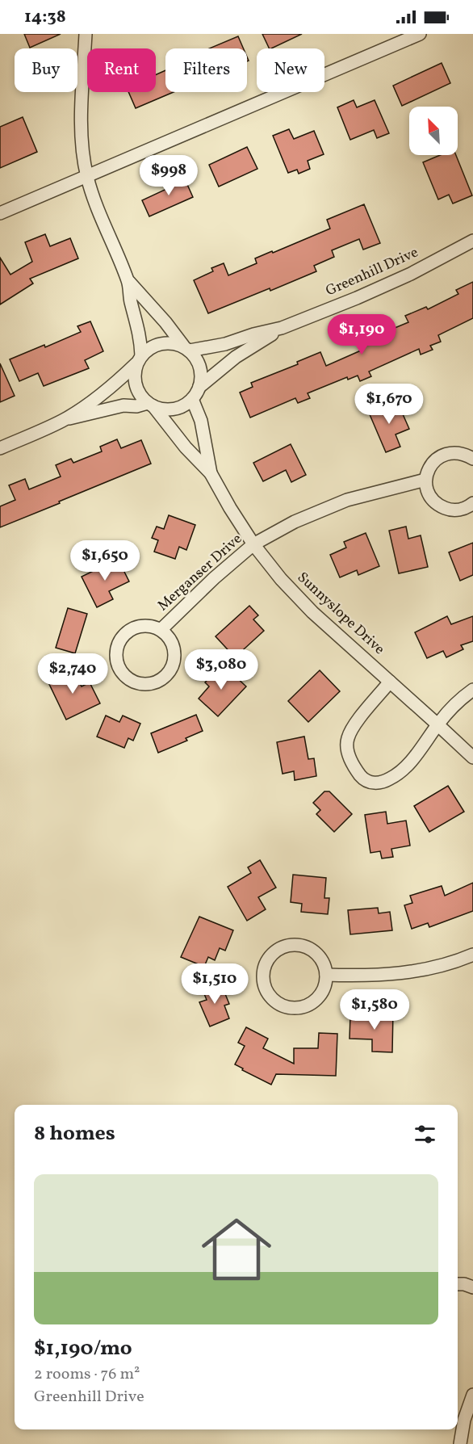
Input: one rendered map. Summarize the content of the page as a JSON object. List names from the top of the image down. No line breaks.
{"streets":{"street":["Greenhill Drive","Merganser Drive","Sunnyslope Drive"]},"crossings":[["Greenhill Drive","Sunnyslope Drive"],["Merganser Drive","Sunnyslope Drive"]],"north":"top left","page":{"status":"14:38","chip":["Buy","Rent","Filters","New"],"price":["$998","$1,190","$1,670","$1,650","$3,080","$2,740","$1,510","$1,580"],"heading":"8 homes","list":[{"name":"$1,190/mo","note":"2 rooms · 76 m² · Greenhill Drive"}]}}
